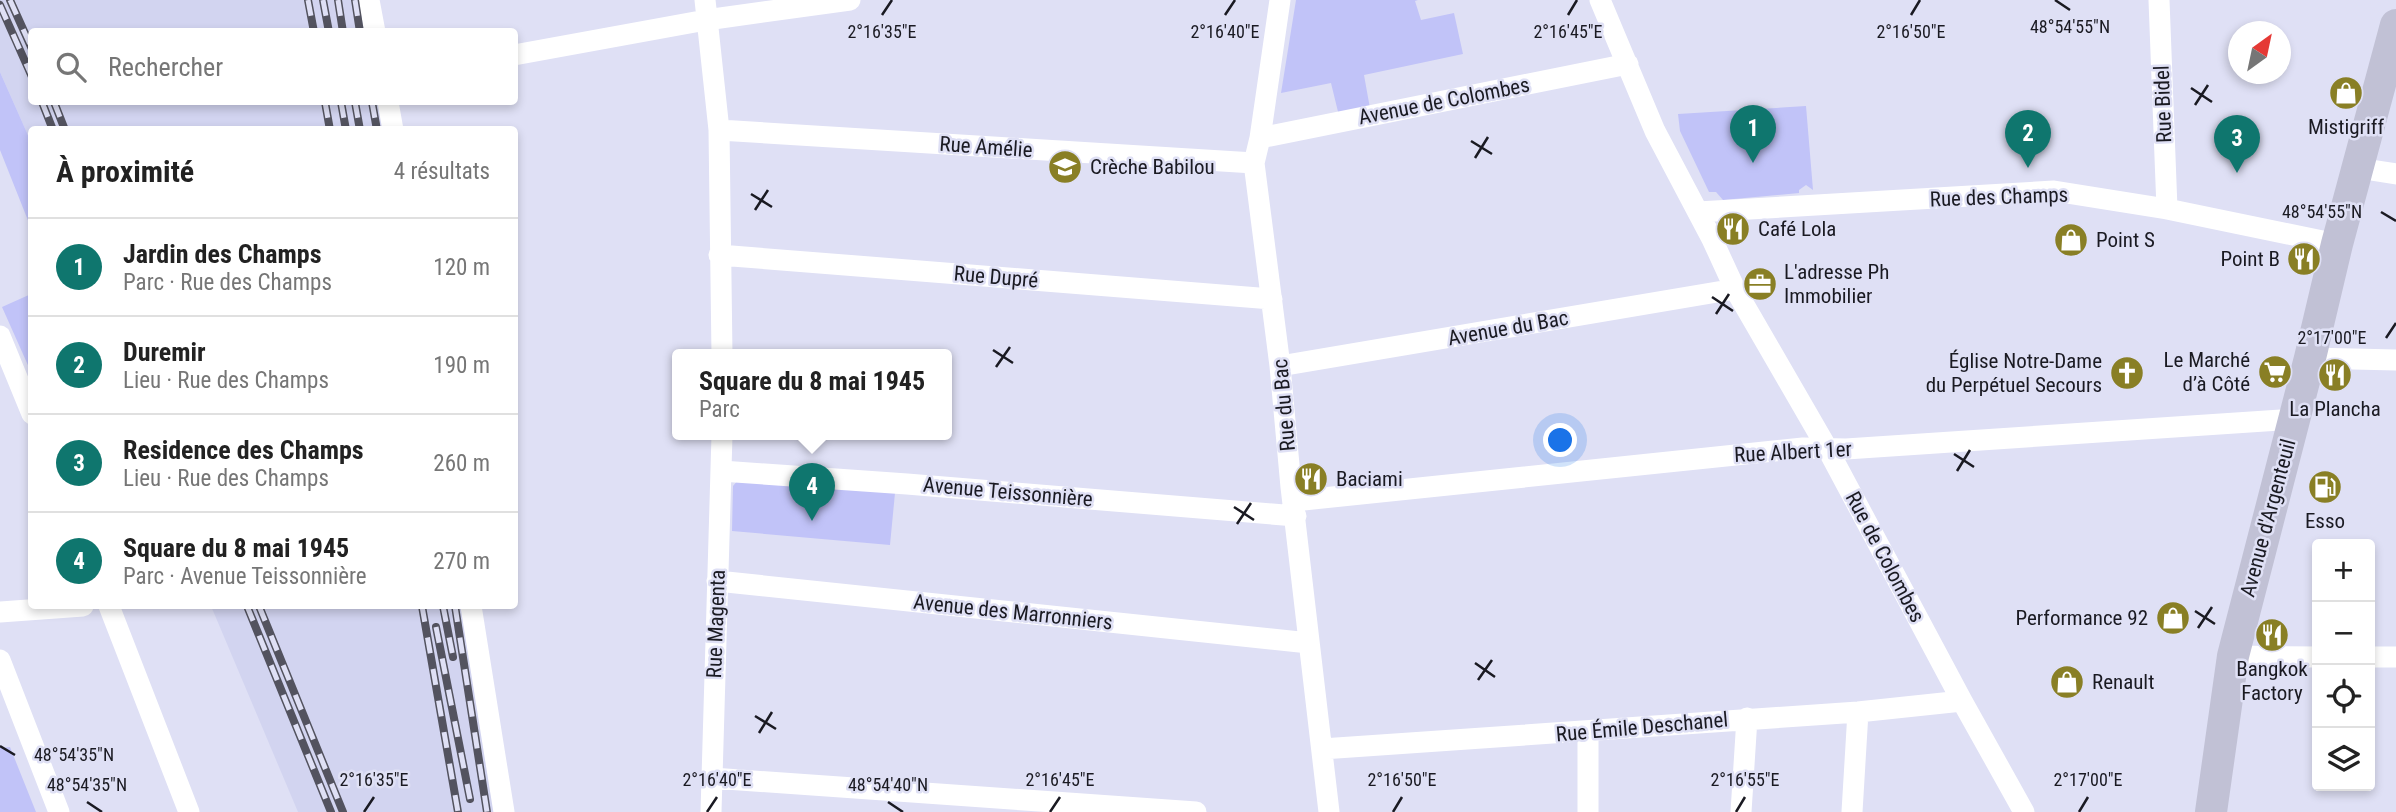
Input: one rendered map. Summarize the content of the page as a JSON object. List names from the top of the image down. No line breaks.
{"streets":{"main road":["Avenue d'Argenteuil"],"street":["Avenue de Colombes","Rue Bidel","Rue Amélie","Rue des Champs","Rue Dupré","Avenue du Bac","Rue du Bac","Rue Albert 1er","Avenue Teissonnière","Rue de Colombes","Avenue des Marronniers","Rue Magenta","Rue Émile Deschanel"]},"crossings":[["Avenue de Colombes","Rue du Bac"],["Avenue de Colombes","Rue de Colombes"],["Rue Bidel","Rue des Champs"],["Rue Amélie","Rue du Bac"],["Rue des Champs","Avenue d'Argenteuil"],["Rue des Champs","Rue de Colombes"],["Rue Dupré","Rue du Bac"],["Avenue du Bac","Rue du Bac"],["Avenue du Bac","Rue de Colombes"],["Rue du Bac","Rue Albert 1er"],["Rue du Bac","Avenue Teissonnière"],["Rue du Bac","Avenue des Marronniers"],["Rue du Bac","Rue Émile Deschanel"],["Rue Albert 1er","Avenue Teissonnière"],["Rue Albert 1er","Avenue d'Argenteuil"],["Rue Albert 1er","Rue de Colombes"],["Avenue Teissonnière","Rue Magenta"],["Rue de Colombes","Rue Émile Deschanel"],["Avenue des Marronniers","Rue Magenta"]],"places":{"shop":["Mistigriff","Point S","Performance 92","Renault"],"school or university":["Crèche Babilou"],"restaurant":["Café Lola","Point B","La Plancha","Baciami","Bangkok Factory"],"office":["L'adresse Ph Immobilier"],"supermarket":["Le Marché d’à Côté"],"church":["Église Notre-Dame du Perpétuel Secours"],"fuel station":["Esso"]},"north":"top right","page":{"search":"Rechercher","pins":["1","2","3","4"],"heading":["À proximité","4 résultats"],"list":[{"mark":"1","name":"Jardin des Champs","note":"Parc · Rue des Champs","value":"120 m"},{"mark":"2","name":"Duremir","note":"Lieu · Rue des Champs","value":"190 m"},{"mark":"3","name":"Residence des Champs","note":"Lieu · Rue des Champs","value":"260 m"},{"mark":"4","name":"Square du 8 mai 1945","note":"Parc · Avenue Teissonnière","value":"270 m"}],"popup":["Square du 8 mai 1945","Parc"],"map_buttons":["+","−"]},"coordinates":["48°54'55\"N","2°16'40\"E","2°16'35\"E","2°16'45\"E","2°16'50\"E","2°17'00\"E","48°54'35\"N","2°16'55\"E","48°54'40\"N"]}
